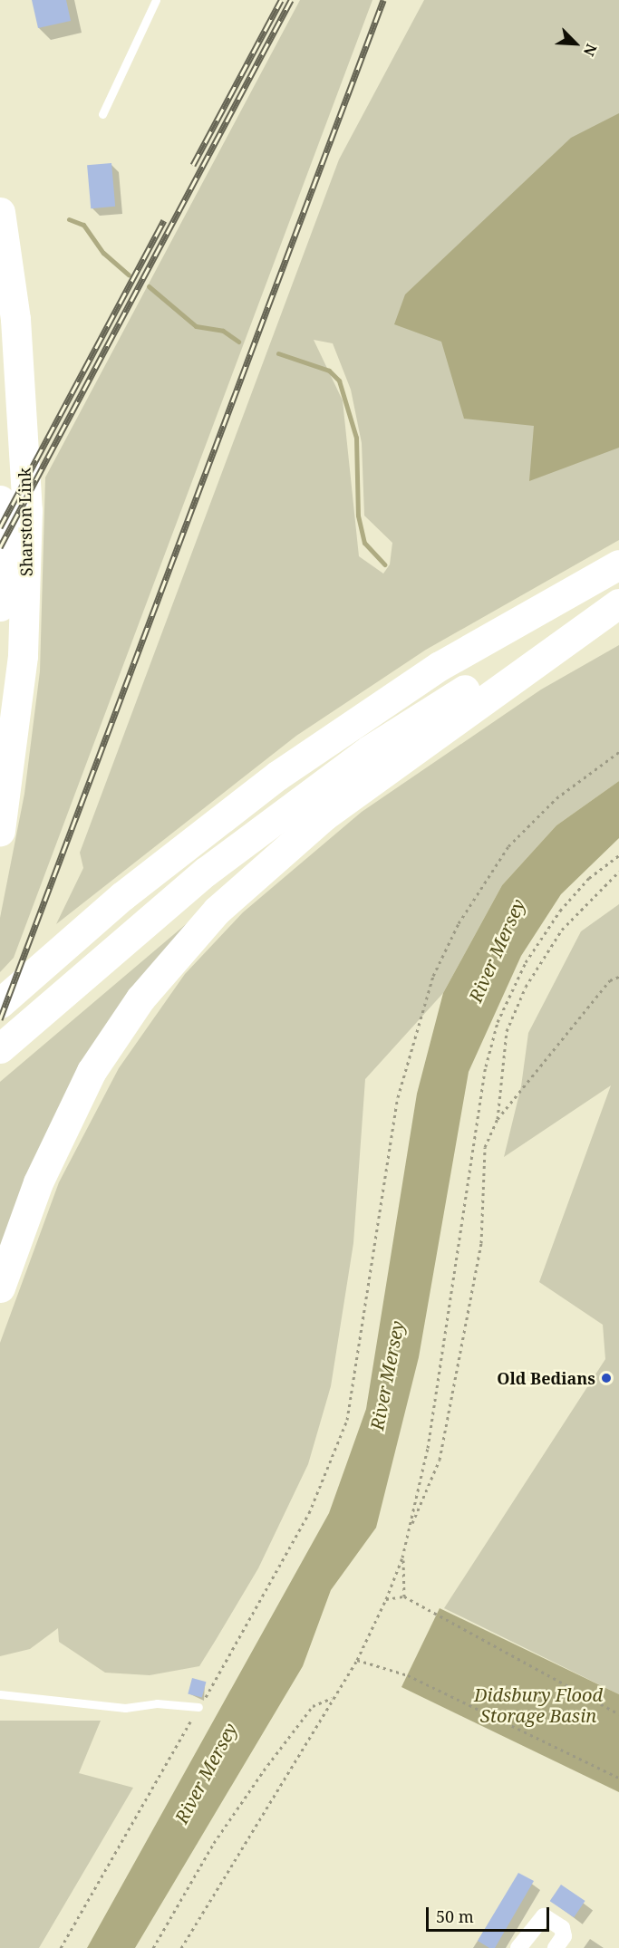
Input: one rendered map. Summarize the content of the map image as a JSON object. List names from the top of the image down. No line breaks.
{"streets":{"highway":["Sharston Link"]},"water":["River Mersey","Didsbury Flood Storage Basin"],"places":["Old Bedians"],"scale_bar":"50 m","north":"bottom right"}
